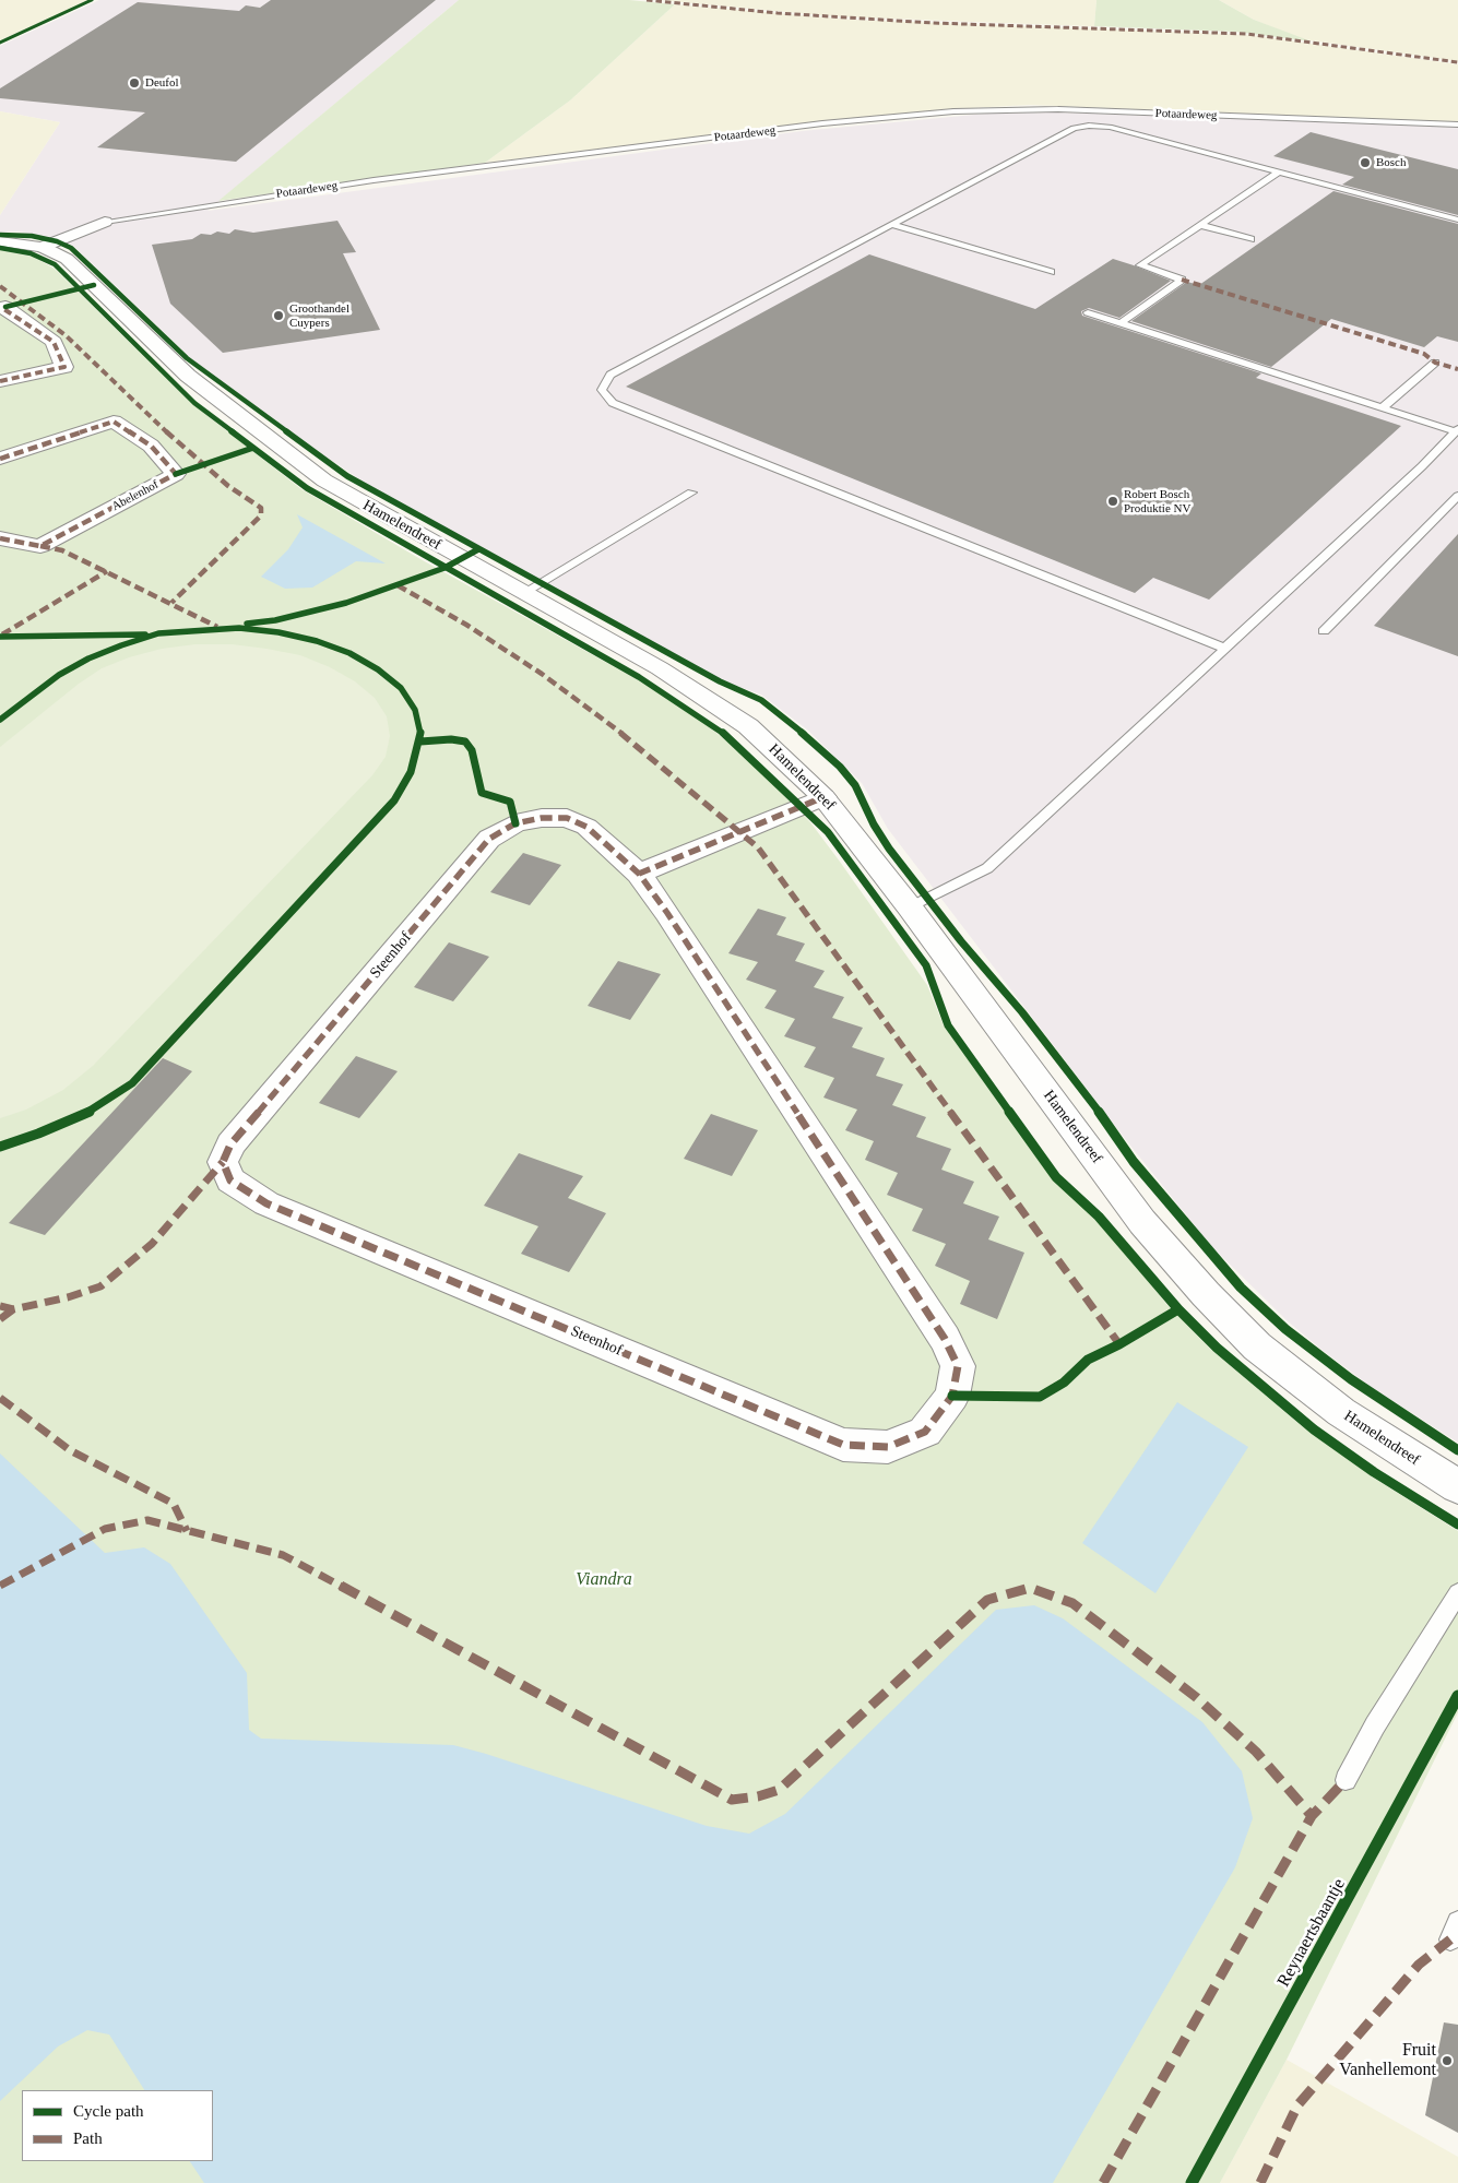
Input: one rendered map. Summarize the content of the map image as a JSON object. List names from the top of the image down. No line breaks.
{"streets":{"street":["Potaardeweg","Abelenhof","Hamelendreef","Steenhof"],"cycle path":["Reynaertsbaantje"]},"crossings":[["Potaardeweg","Hamelendreef"]],"parks":["Viandra"],"places":["Deufol","Bosch","Groothandel Cuypers","Robert Bosch Produktie NV","Fruit Vanhellemont"],"legend":["Cycle path","Path"]}
